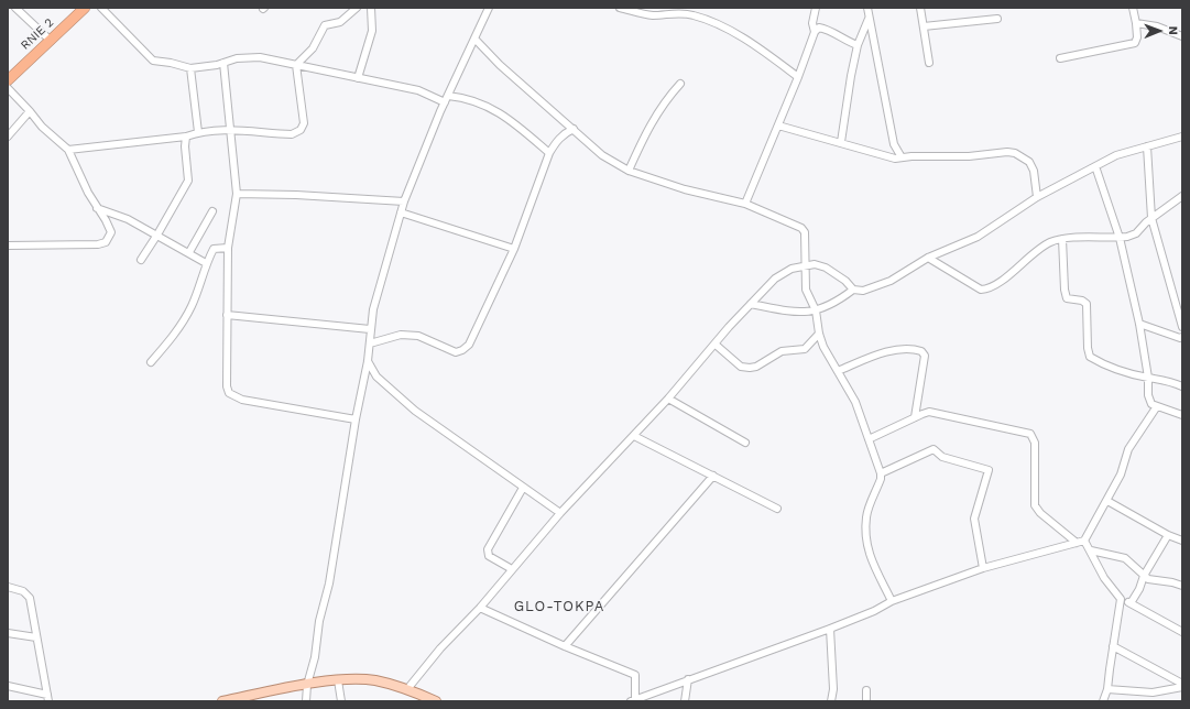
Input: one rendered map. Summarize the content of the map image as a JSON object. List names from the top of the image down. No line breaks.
{"streets":{"highway":["RNIE 2"]},"districts":["GLO-TOKPA"],"north":"right"}
